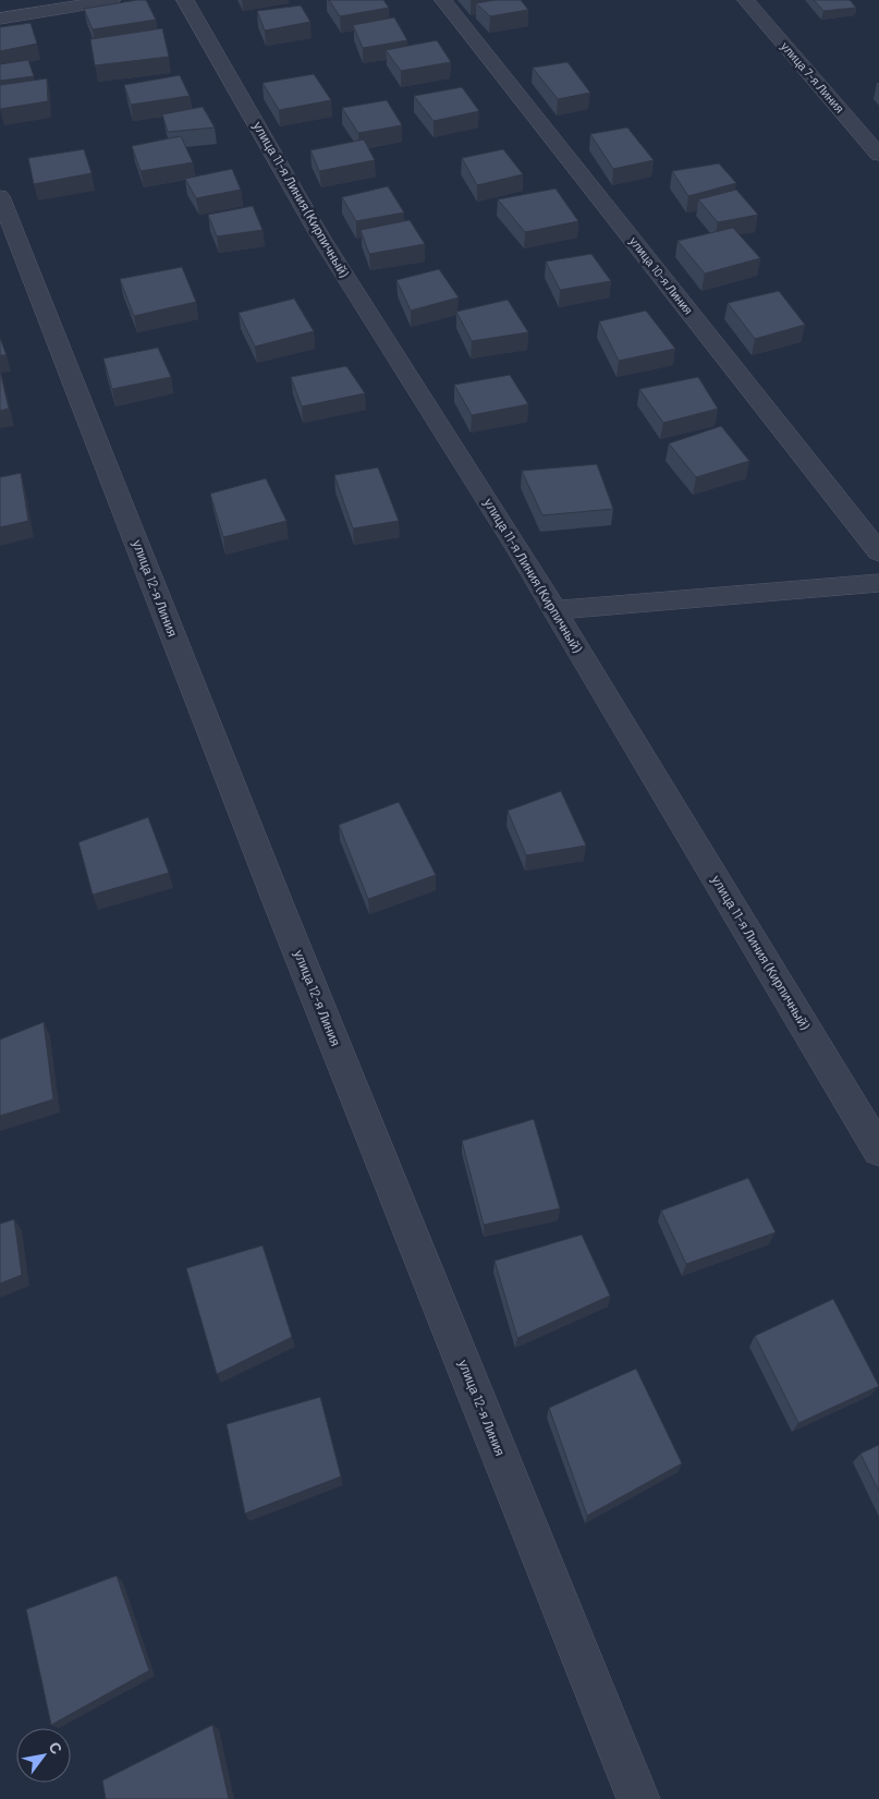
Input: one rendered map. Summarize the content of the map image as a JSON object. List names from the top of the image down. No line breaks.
{"streets":{"street":["улица 7-я Линия","улица 11-я Линия (Кирпичный)","улица 10-я Линия","улица 12-я Линия"]},"north":"top right"}
